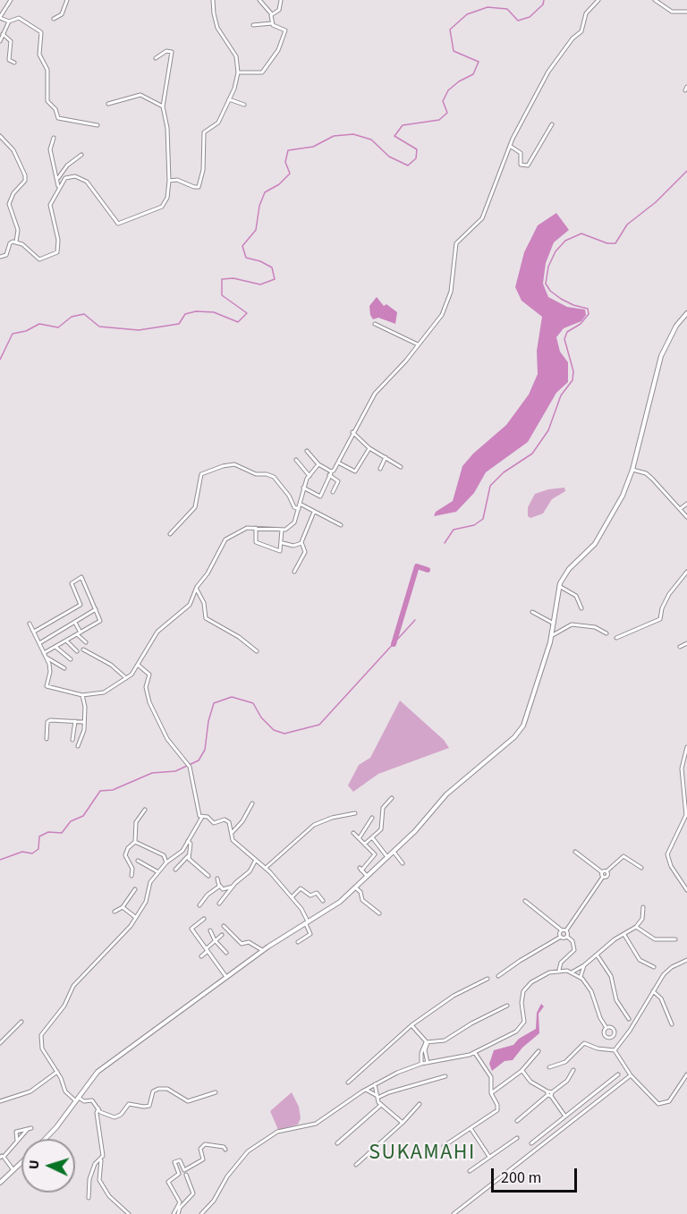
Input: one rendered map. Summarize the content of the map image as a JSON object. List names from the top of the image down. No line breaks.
{"districts":["SUKAMAHI"],"scale_bar":"200 m","north":"left"}
